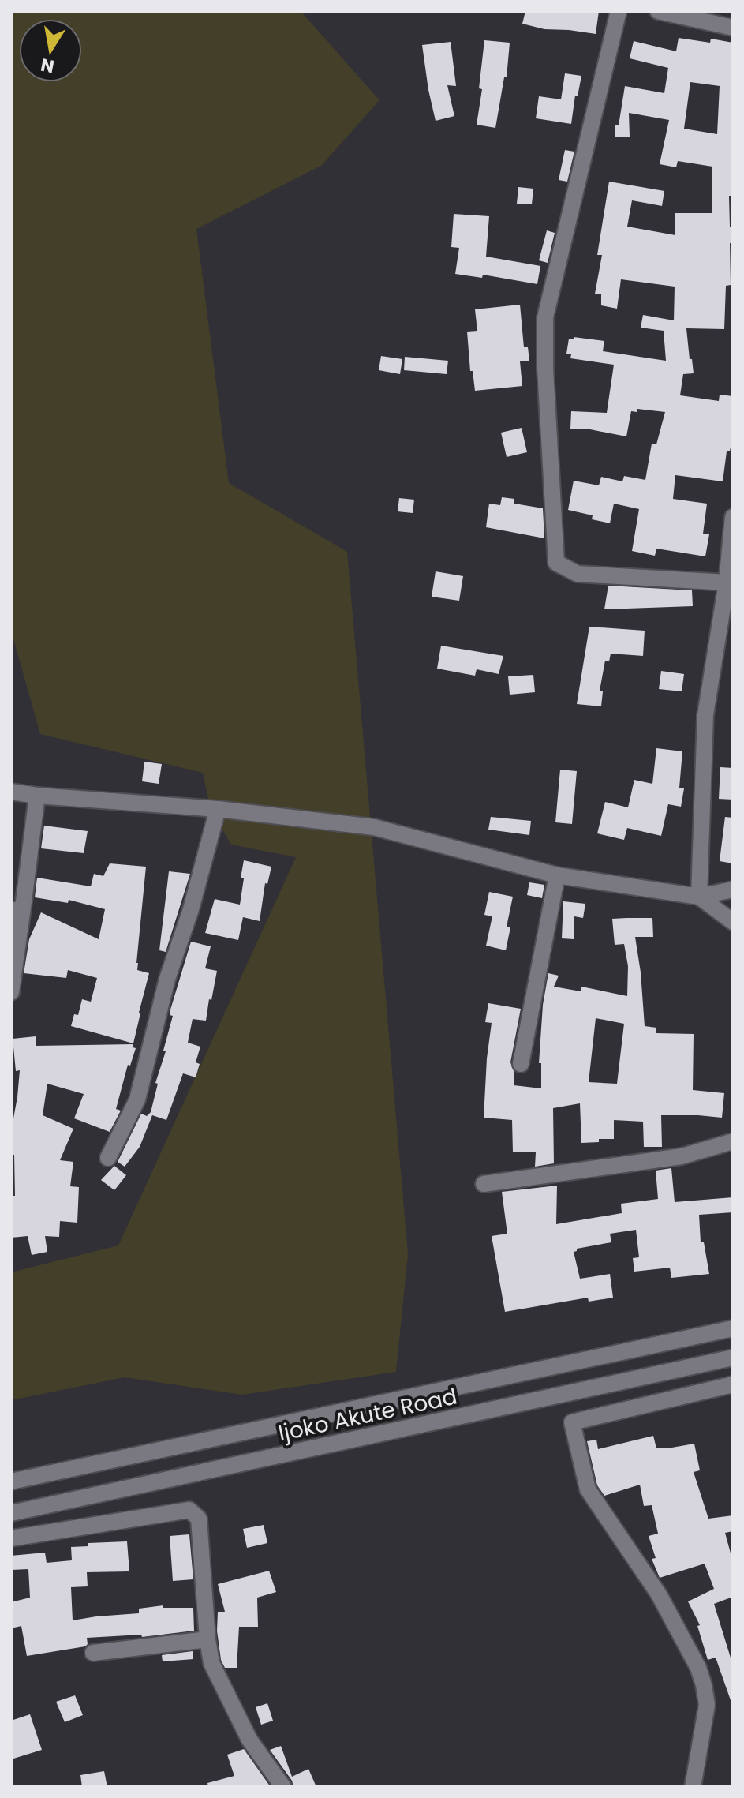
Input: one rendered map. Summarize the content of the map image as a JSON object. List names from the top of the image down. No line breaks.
{"streets":{"street":["Ijoko Akute Road"]},"north":"bottom"}
